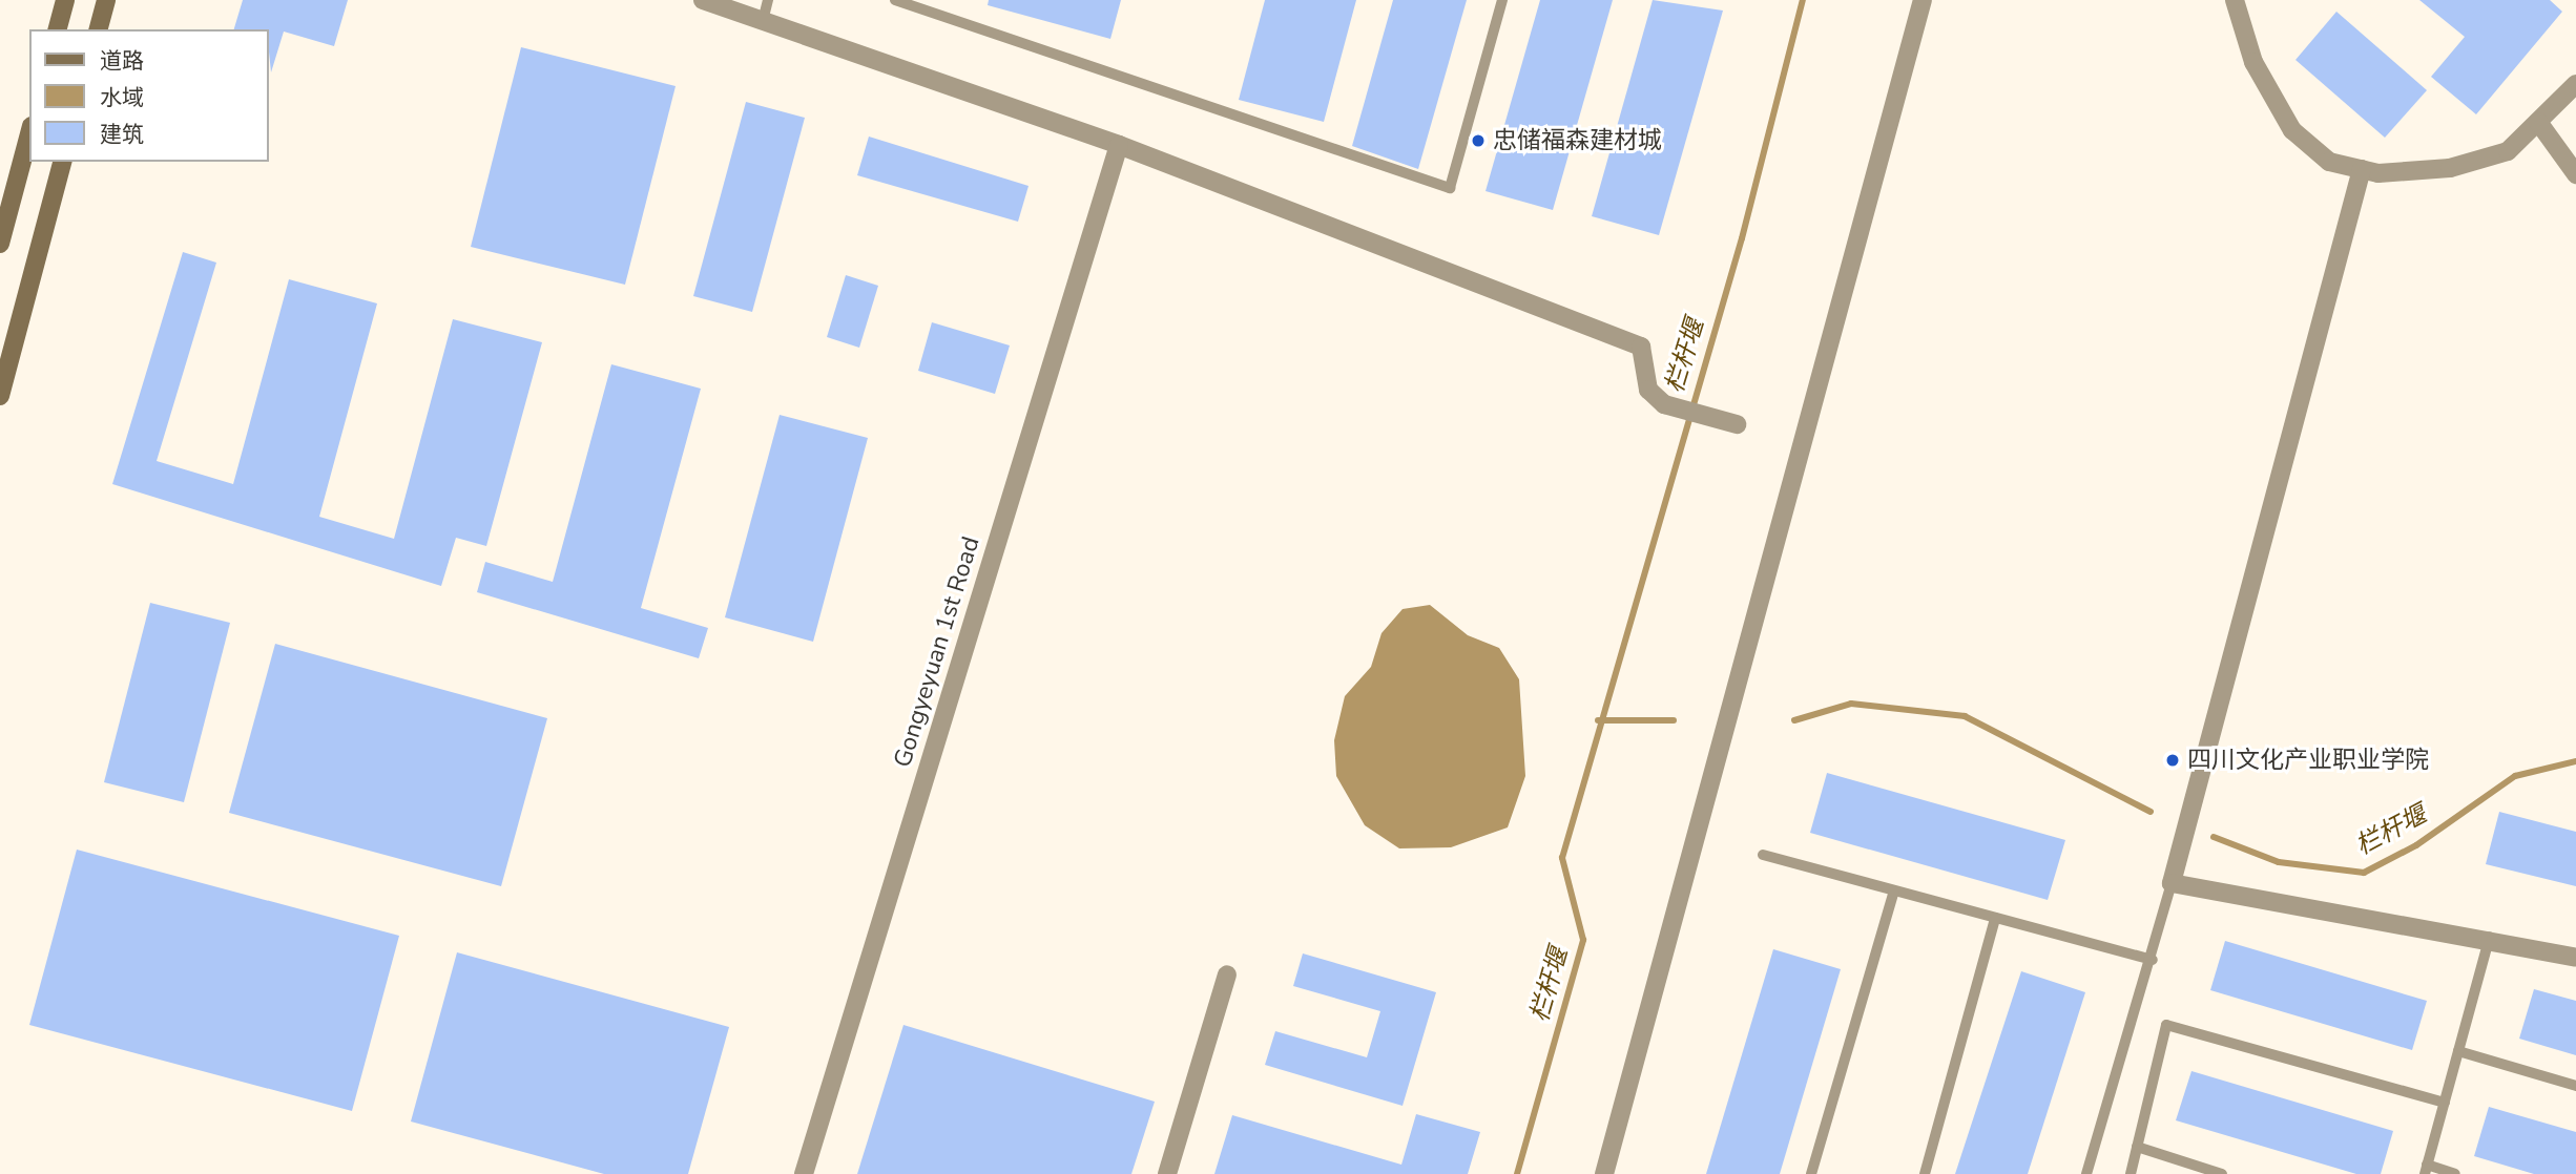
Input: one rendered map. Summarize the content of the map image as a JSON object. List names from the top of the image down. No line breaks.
{"streets":{"street":["Gongyeyuan 1st Road"]},"water":["栏杆堰"],"places":["忠储福森建材城","四川文化产业职业学院"],"legend":["道路","水域","建筑"]}
